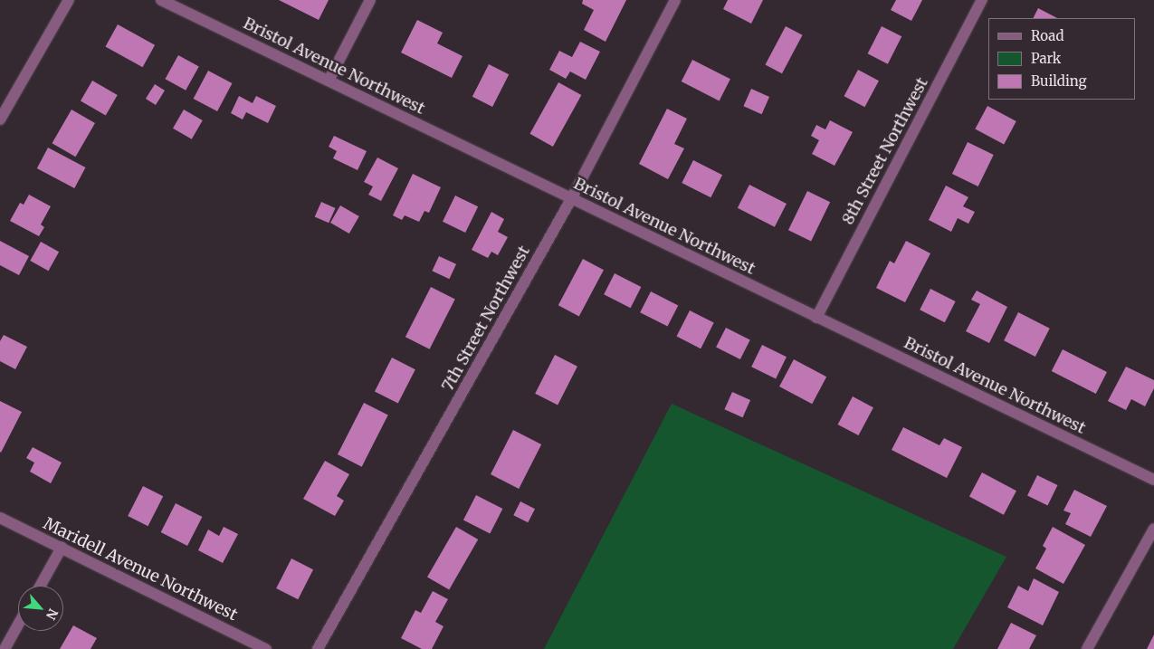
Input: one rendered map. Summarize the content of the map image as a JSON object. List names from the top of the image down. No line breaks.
{"streets":{"street":["Bristol Avenue Northwest","8th Street Northwest","7th Street Northwest","Maridell Avenue Northwest"]},"crossings":[["Bristol Avenue Northwest","8th Street Northwest"],["Bristol Avenue Northwest","7th Street Northwest"]],"legend":["Road","Park","Building"],"north":"bottom right"}
